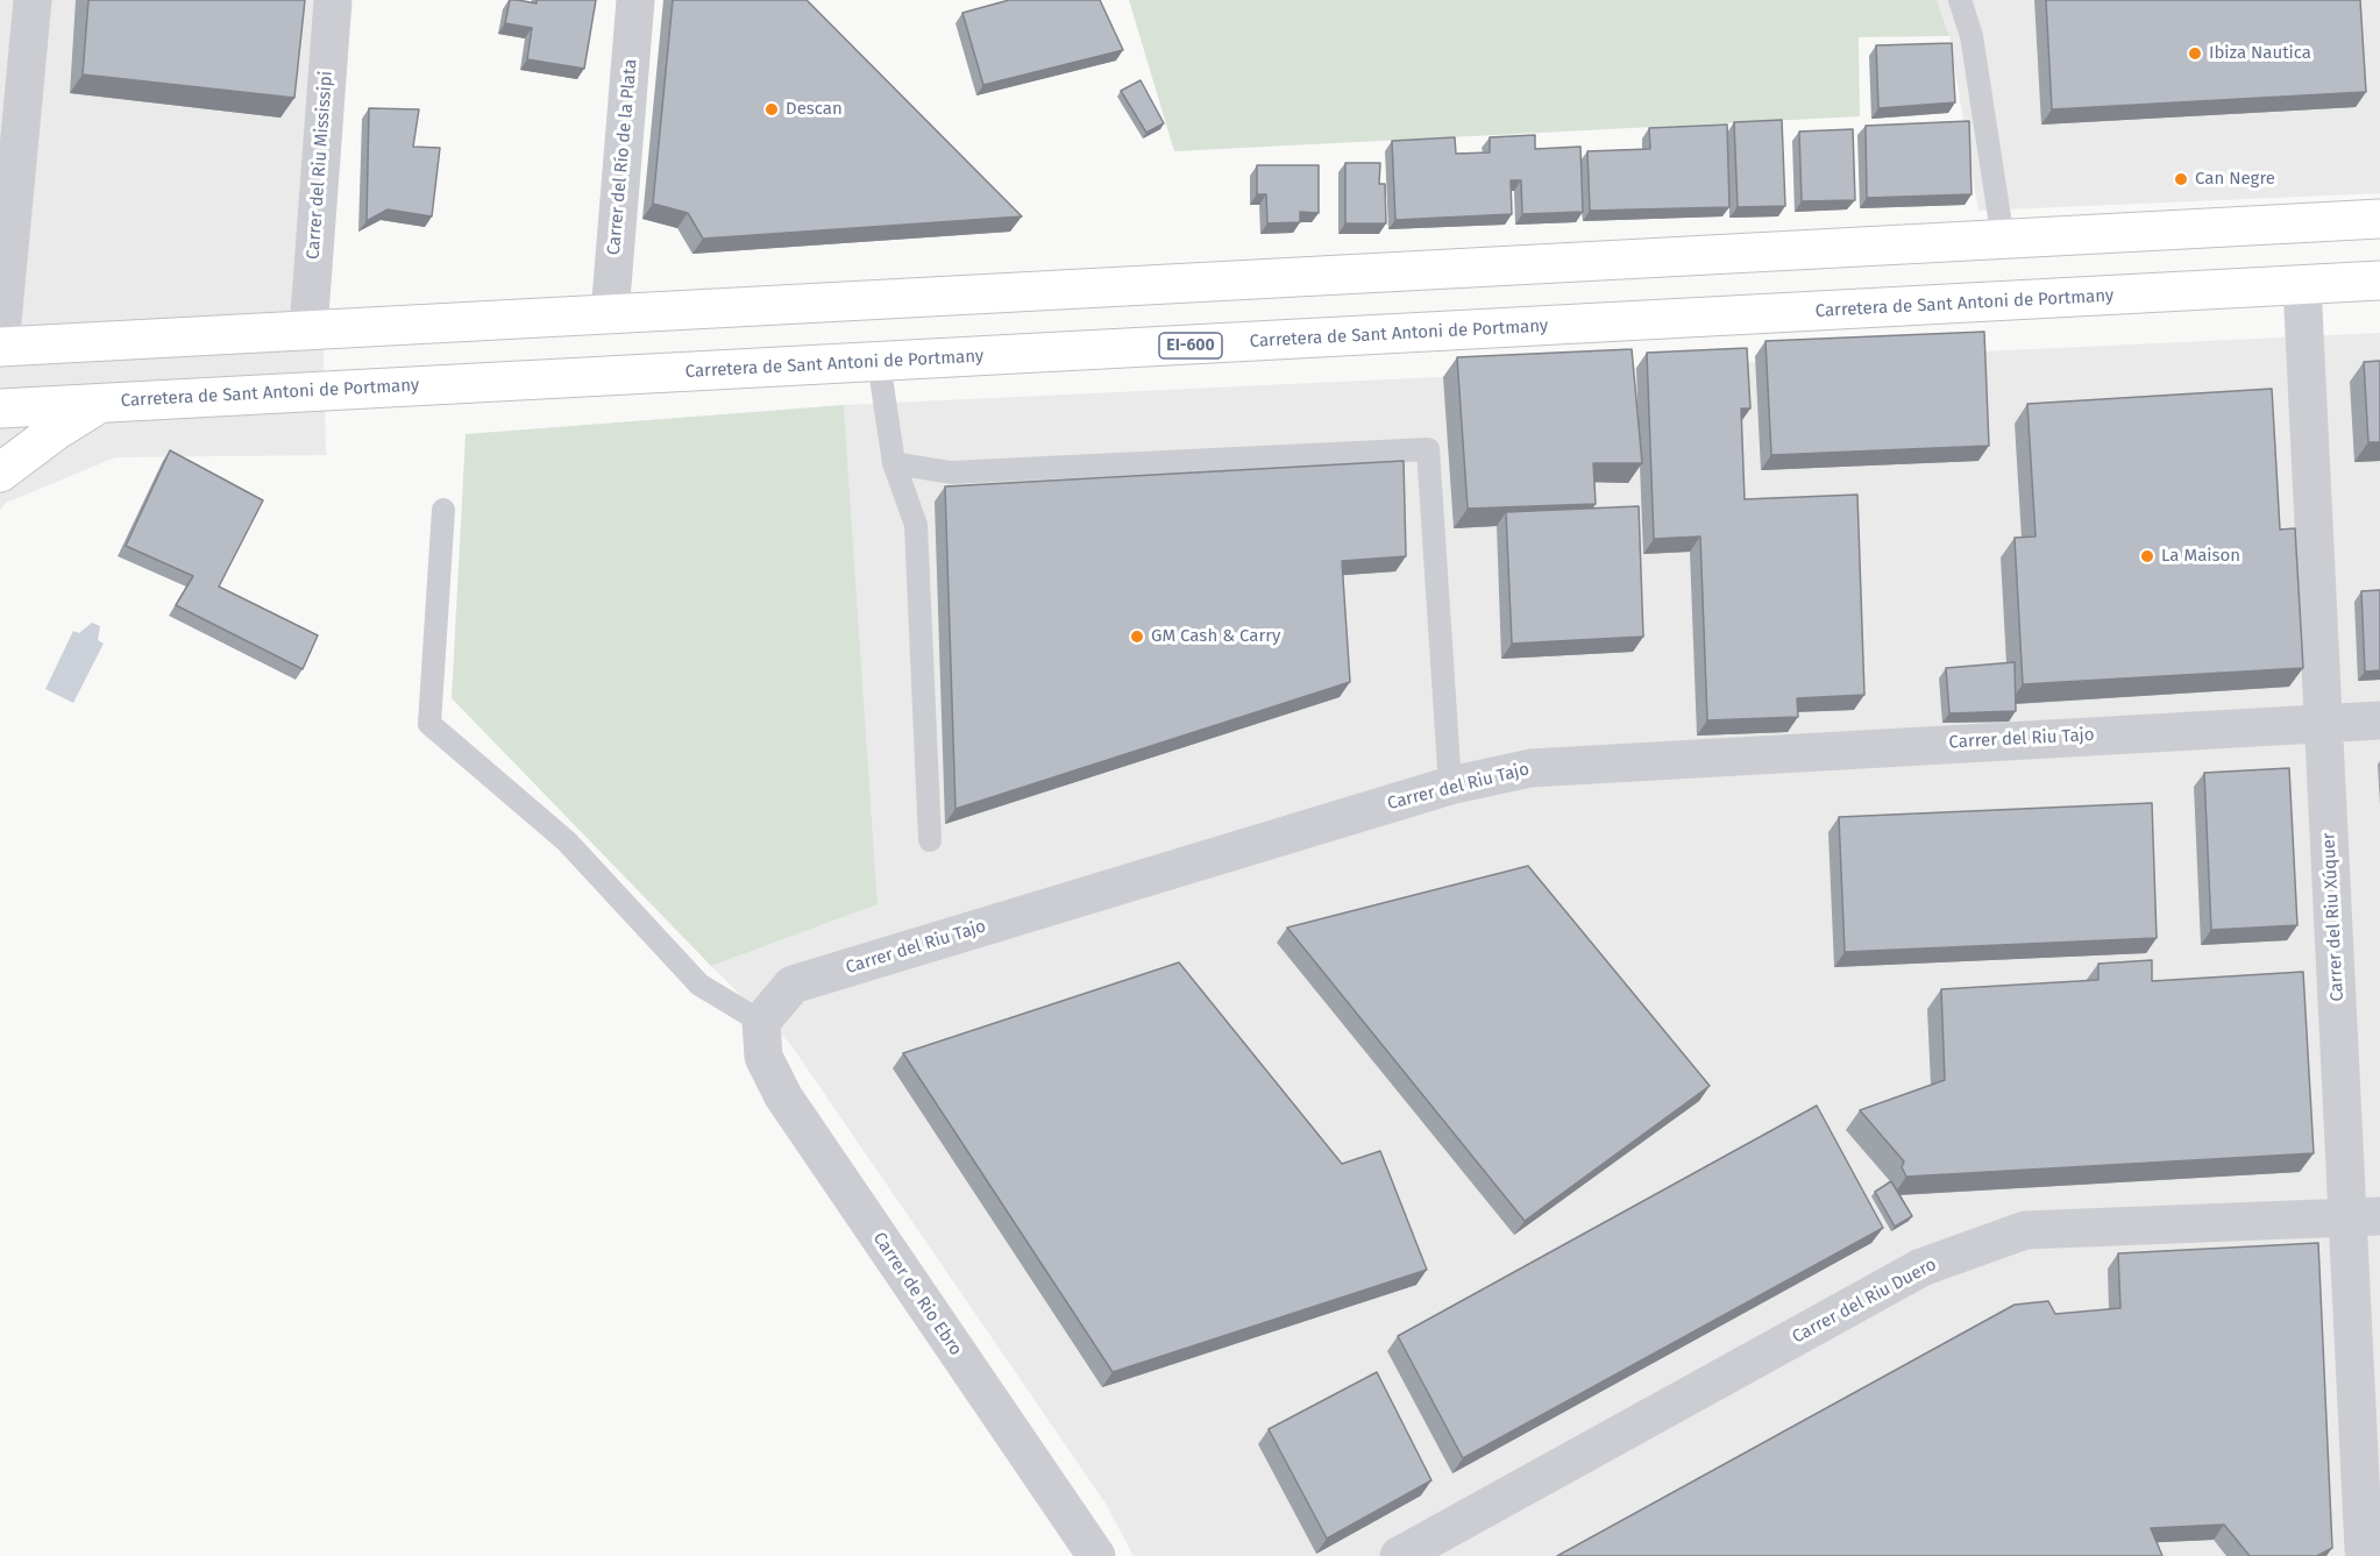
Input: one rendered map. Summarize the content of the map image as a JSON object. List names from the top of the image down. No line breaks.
{"streets":{"main road":["Carretera de Sant Antoni de Portmany","EI-600"],"street":["Carrer del Río de la Plata","Carrer del Riu Mississipi","Carrer del Riu Tajo","Carrer del Riu Xúquer","Carrer de Rio Ebro","Carrer del Riu Duero"]},"crossings":[["Carretera de Sant Antoni de Portmany","Carrer del Riu Xúquer"],["Carrer del Riu Tajo","Carrer del Riu Xúquer"],["Carrer del Riu Tajo","Carrer de Rio Ebro"],["Carrer del Riu Xúquer","Carrer del Riu Duero"]],"places":["Ibiza Nautica","Descan","Can Negre","La Maison","GM Cash & Carry"]}
